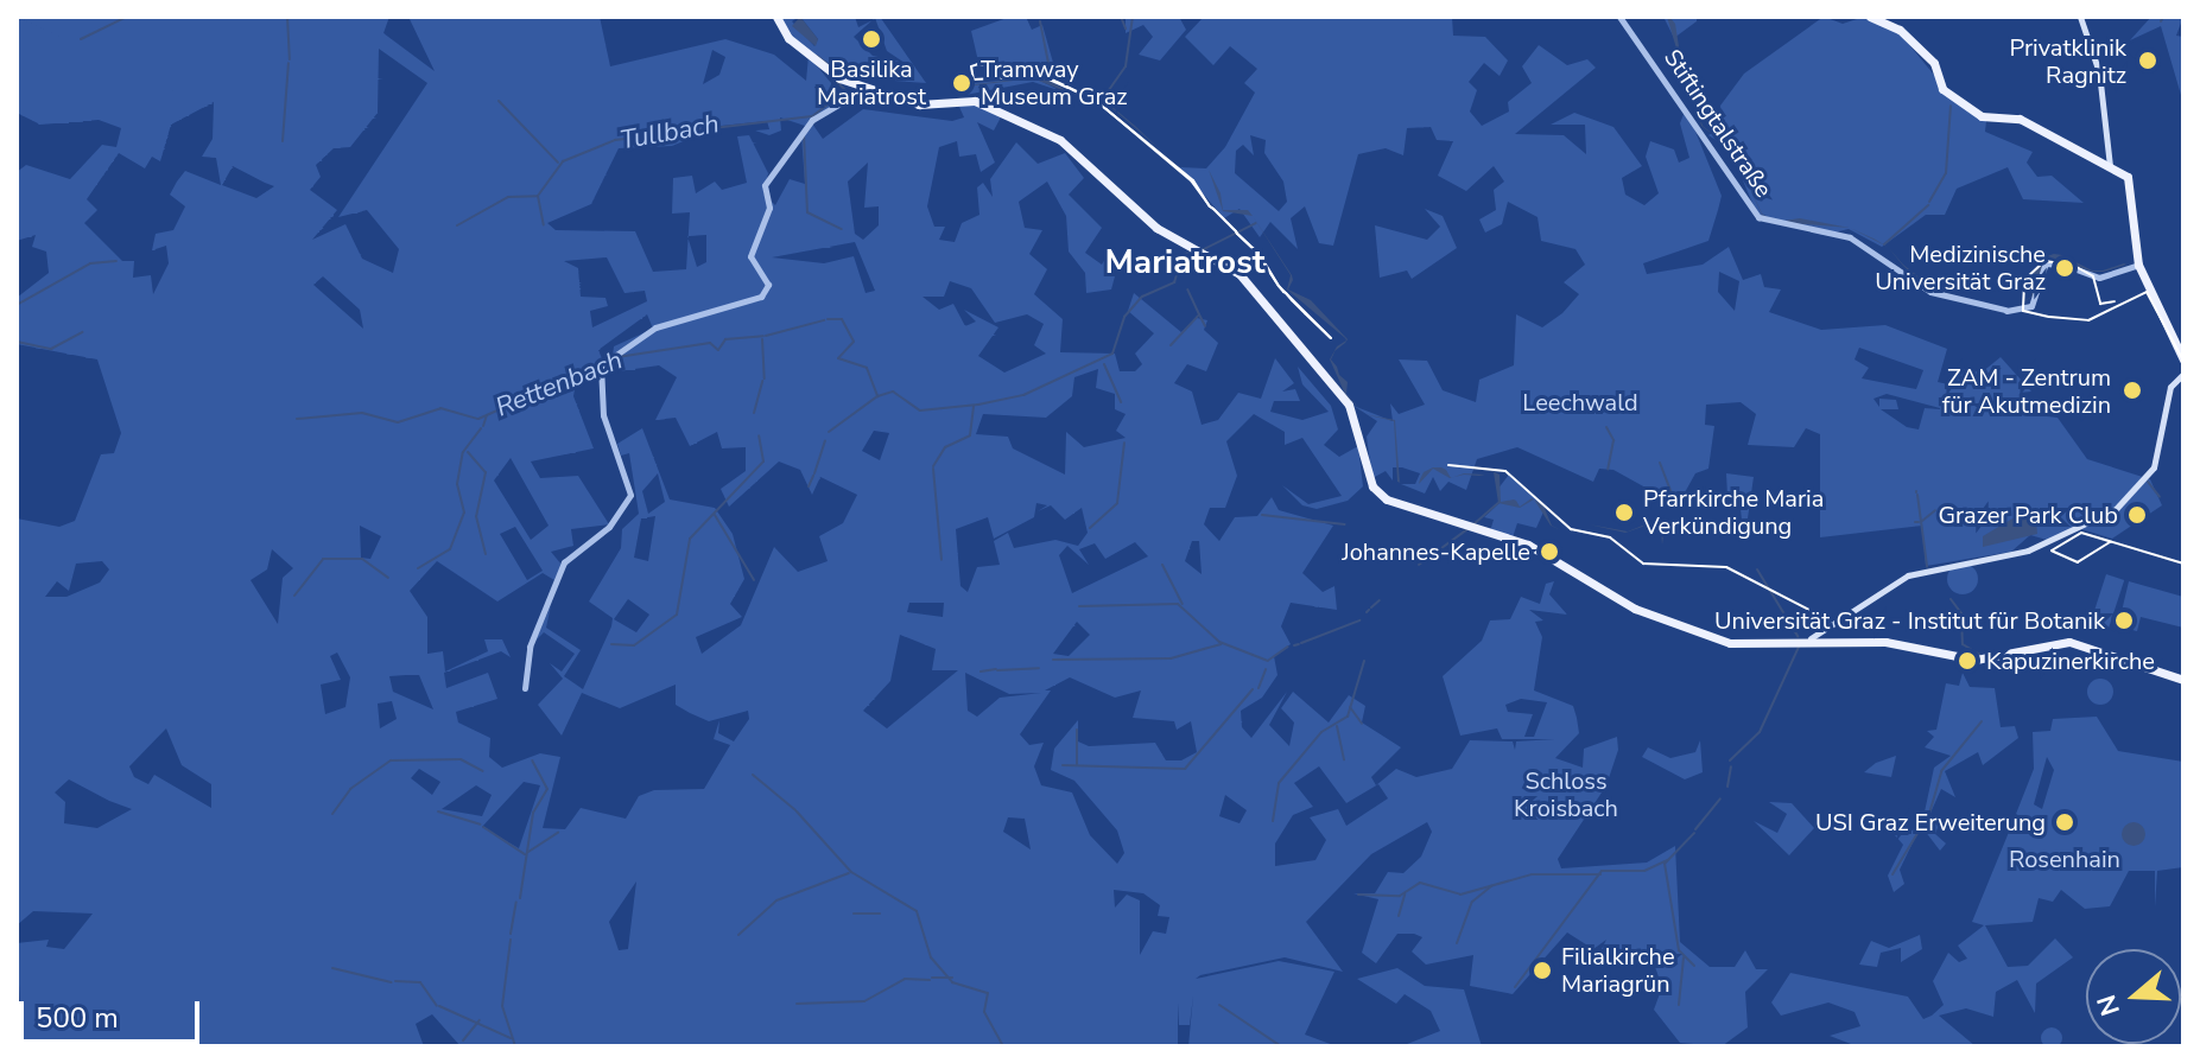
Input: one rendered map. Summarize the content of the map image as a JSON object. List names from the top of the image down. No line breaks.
{"streets":{"street":["Stiftingtalstraße"]},"districts":["Mariatrost"],"water":["Tullbach","Rettenbach"],"parks":["Leechwald","Schloss Kroisbach","Rosenhain"],"places":["Basilika Mariatrost","Privatklinik Ragnitz","Tramway Museum Graz","Medizinische Universität Graz","ZAM - Zentrum für Akutmedizin","Pfarrkirche Maria Verkündigung","Grazer Park Club","Johannes-Kapelle","Universität Graz - Institut für Botanik","Kapuzinerkirche","USI Graz Erweiterung","Filialkirche Mariagrün"],"scale_bar":"500 m","north":"left"}
